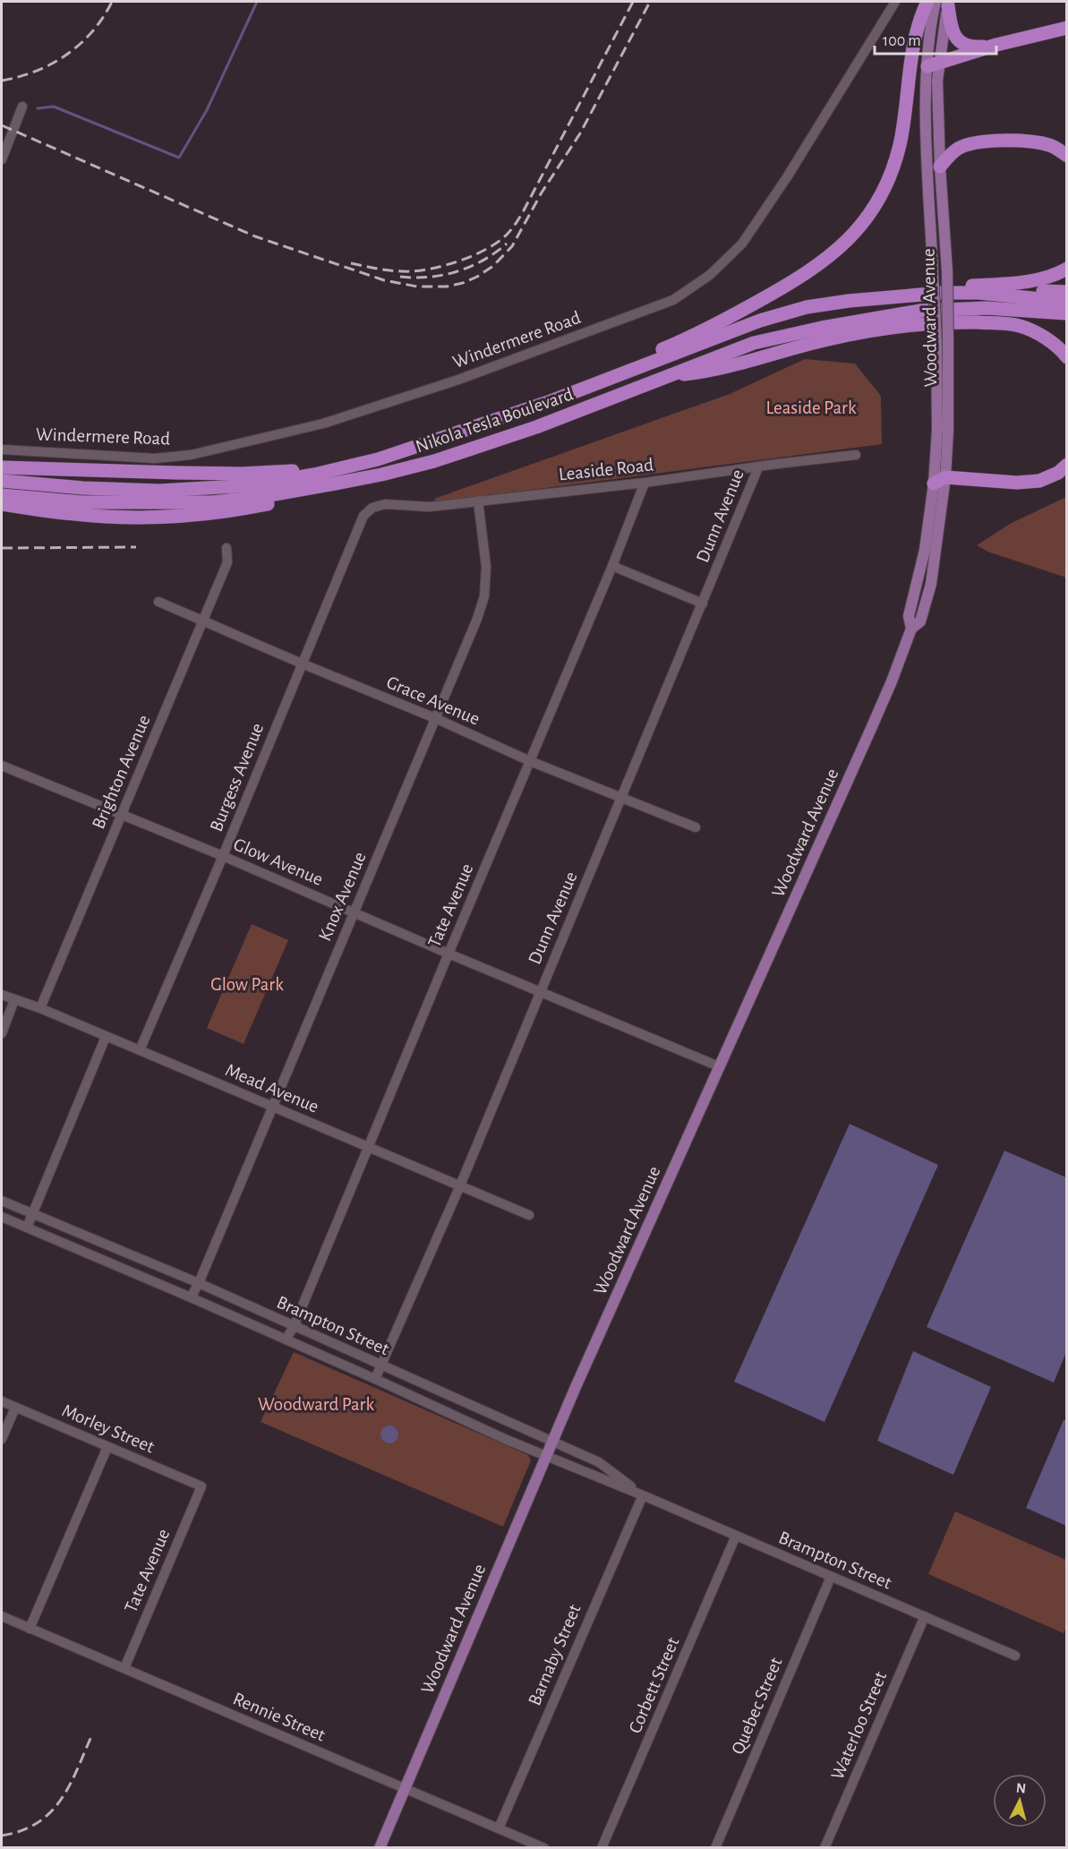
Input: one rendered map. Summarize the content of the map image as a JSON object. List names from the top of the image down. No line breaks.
{"streets":{"highway":["Nikola Tesla Boulevard"],"main road":["Woodward Avenue"],"street":["Windermere Road","Leaside Road","Dunn Avenue","Grace Avenue","Brighton Avenue","Burgess Avenue","Glow Avenue","Knox Avenue","Tate Avenue","Mead Avenue","Brampton Street","Morley Street","Barnaby Street","Corbett Street","Quebec Street","Rennie Street","Waterloo Street"]},"crossings":[["Woodward Avenue","Glow Avenue"],["Woodward Avenue","Brampton Street"],["Woodward Avenue","Rennie Street"],["Leaside Road","Dunn Avenue"],["Leaside Road","Burgess Avenue"],["Leaside Road","Knox Avenue"],["Leaside Road","Tate Avenue"],["Dunn Avenue","Grace Avenue"],["Dunn Avenue","Glow Avenue"],["Dunn Avenue","Mead Avenue"],["Dunn Avenue","Brampton Street"],["Grace Avenue","Brighton Avenue"],["Grace Avenue","Burgess Avenue"],["Grace Avenue","Knox Avenue"],["Grace Avenue","Tate Avenue"],["Brighton Avenue","Glow Avenue"],["Brighton Avenue","Mead Avenue"],["Burgess Avenue","Glow Avenue"],["Burgess Avenue","Mead Avenue"],["Glow Avenue","Knox Avenue"],["Glow Avenue","Tate Avenue"],["Knox Avenue","Mead Avenue"],["Knox Avenue","Brampton Street"],["Tate Avenue","Mead Avenue"],["Tate Avenue","Brampton Street"],["Tate Avenue","Morley Street"],["Tate Avenue","Rennie Street"],["Brampton Street","Barnaby Street"],["Brampton Street","Corbett Street"],["Brampton Street","Quebec Street"],["Brampton Street","Waterloo Street"],["Barnaby Street","Rennie Street"]],"parks":["Leaside Park","Glow Park","Woodward Park"],"scale_bar":"100 m","north":"top"}
